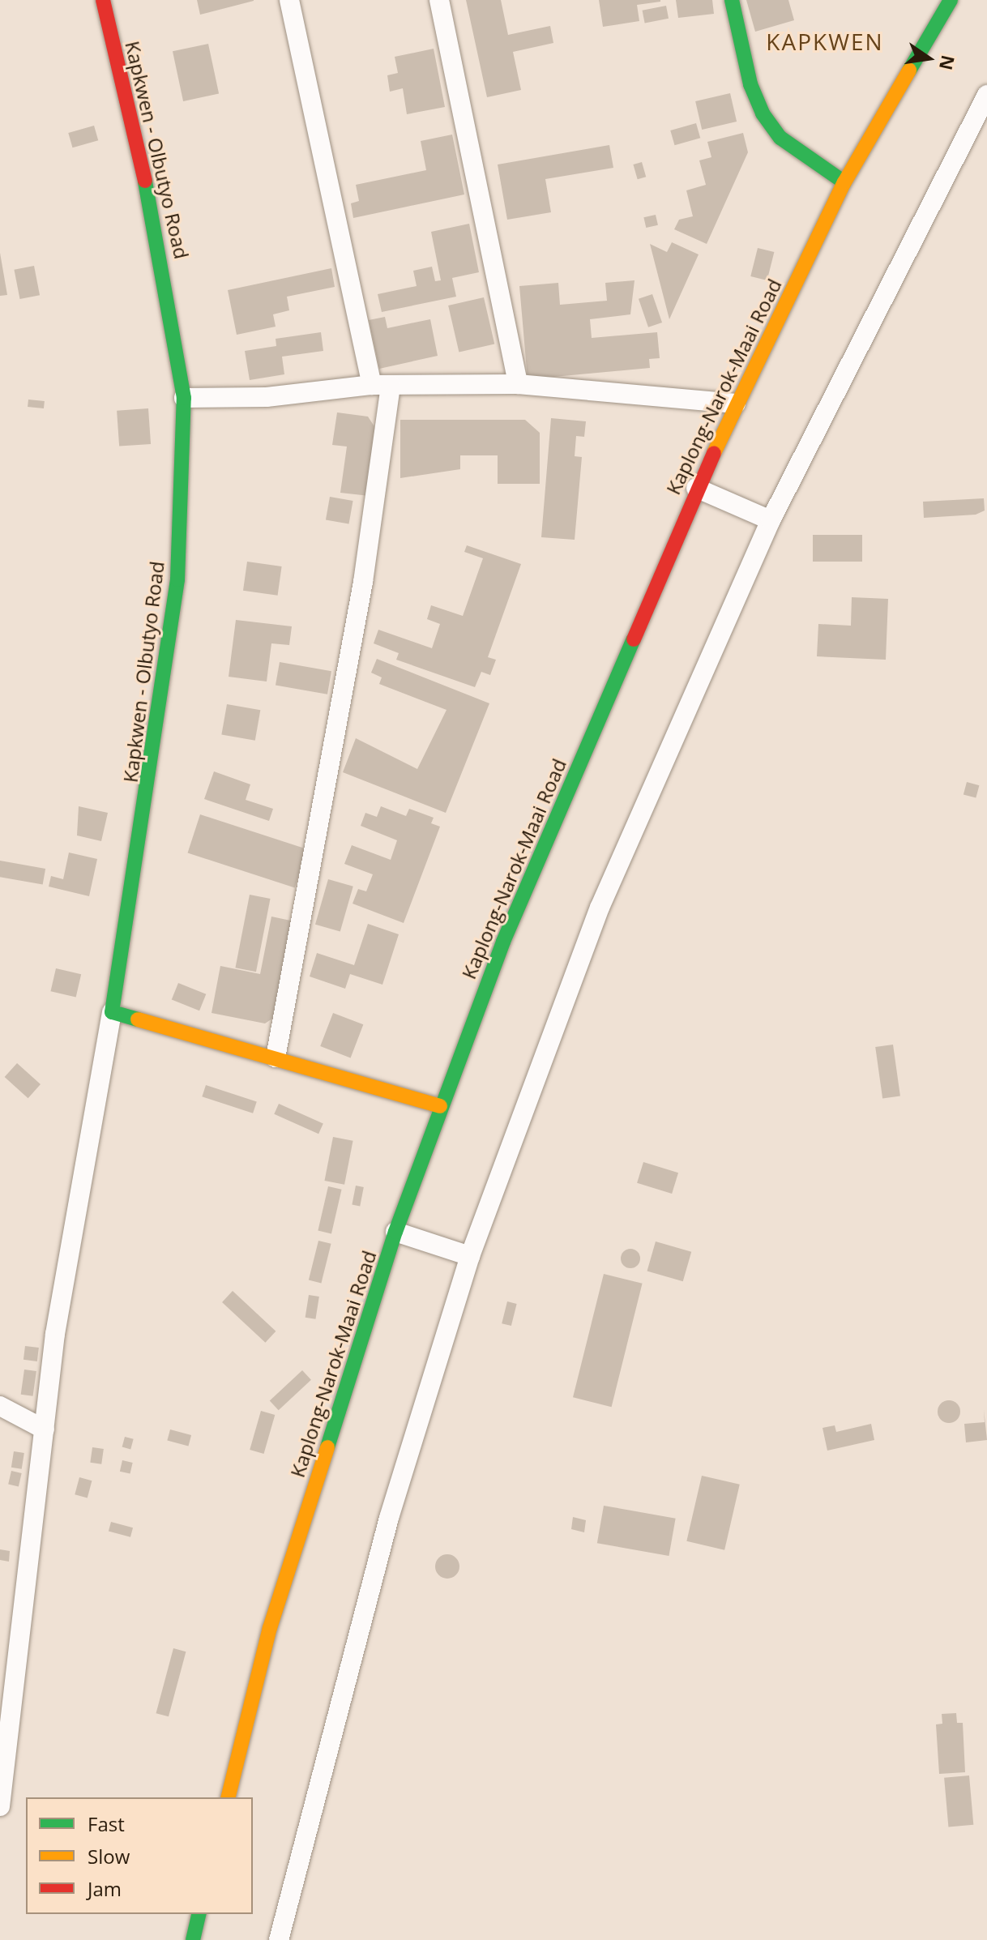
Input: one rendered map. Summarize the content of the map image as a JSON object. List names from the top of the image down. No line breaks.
{"streets":{"main road":["Kapkwen - Olbutyo Road","Kaplong-Narok-Maai Road"]},"districts":["KAPKWEN"],"legend":["Fast","Slow","Jam"],"north":"right"}
